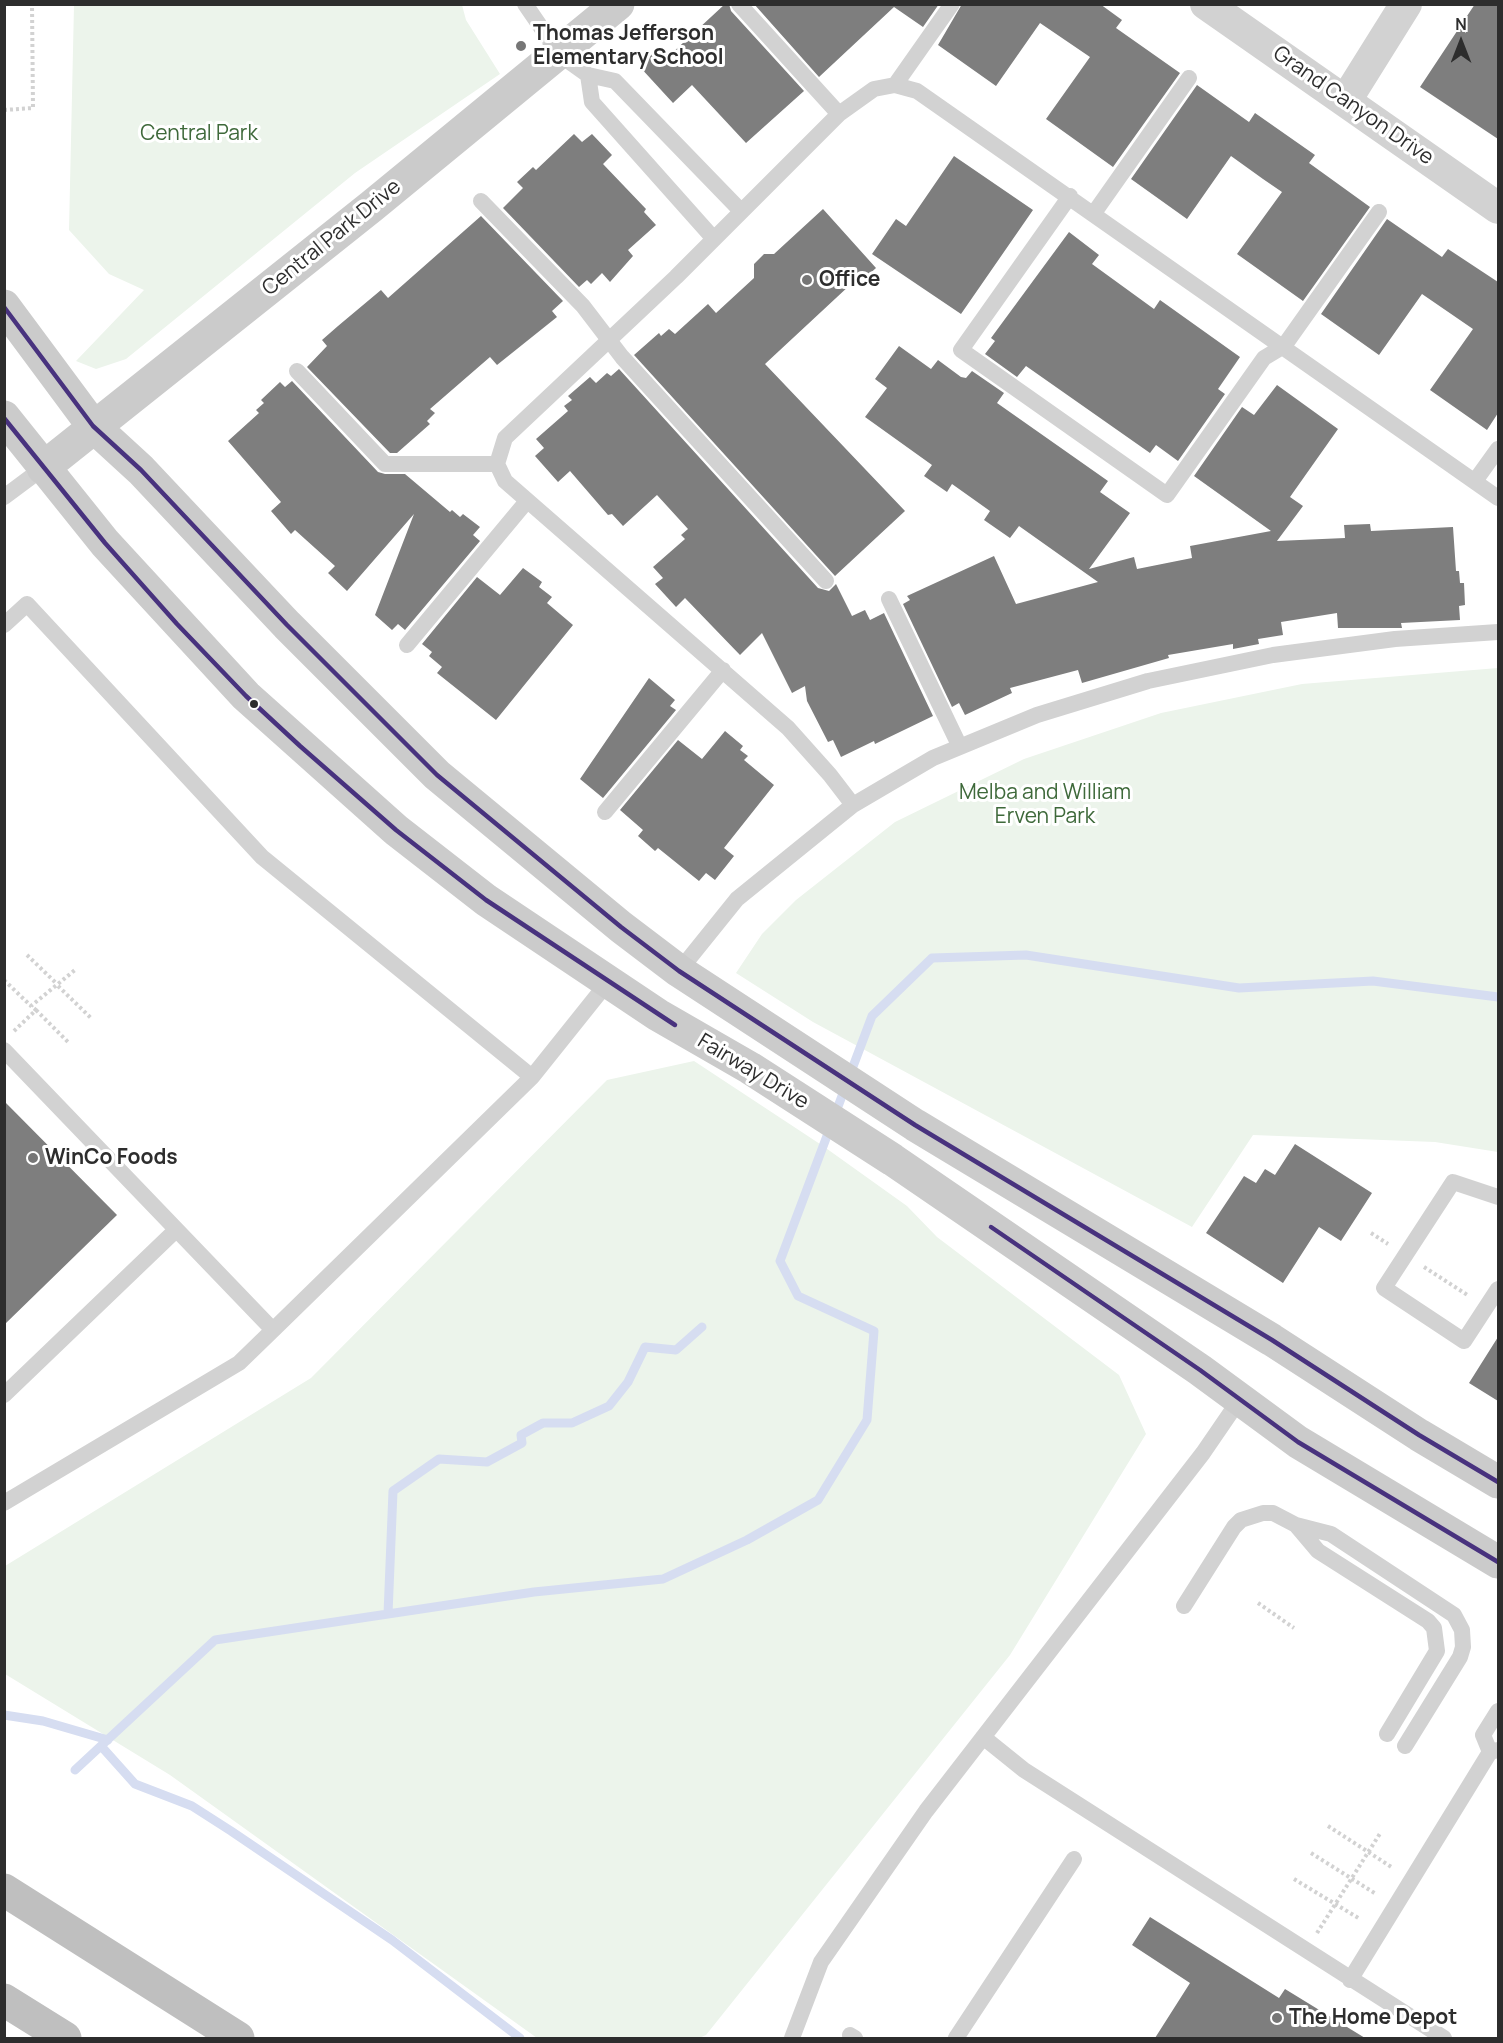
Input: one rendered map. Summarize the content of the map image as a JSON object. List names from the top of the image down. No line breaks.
{"streets":{"main road":["Central Park Drive","Fairway Drive"],"street":["Grand Canyon Drive"]},"crossings":[["Central Park Drive","Fairway Drive"]],"parks":["Central Park","Melba and William Erven Park"],"places":["Thomas Jefferson Elementary School","Office","WinCo Foods","The Home Depot"],"north":"top"}
